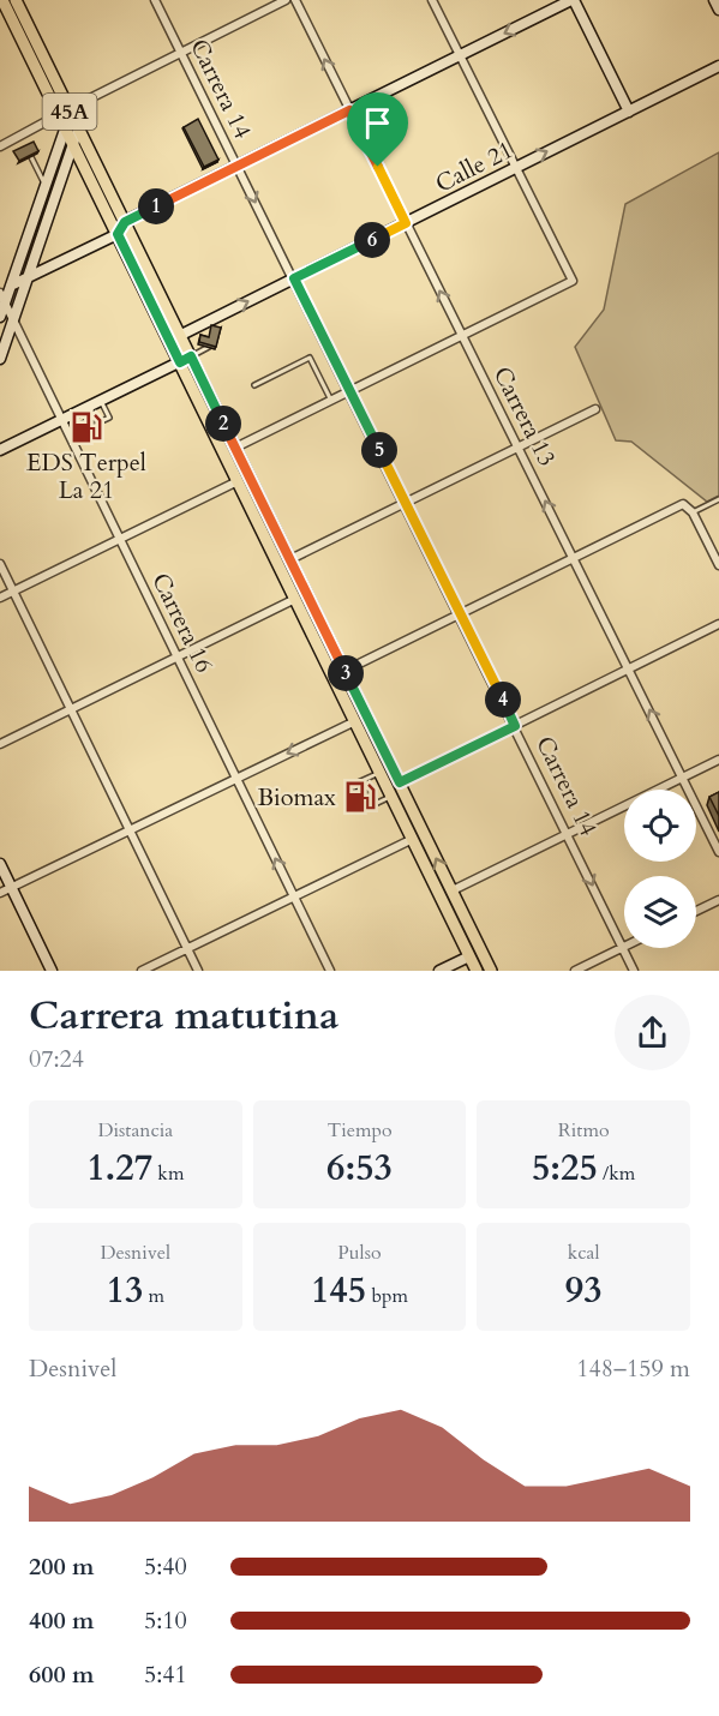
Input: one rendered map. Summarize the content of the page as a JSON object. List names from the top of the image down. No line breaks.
{"streets":{"main road":["45A"],"street":["Carrera 14","Calle 21","Carrera 13","Carrera 16"]},"crossings":[["Carrera 14","Calle 21"],["45A","Calle 21"],["Calle 21","Carrera 13"]],"one_way":["Carrera 13"],"places":{"fuel station":["EDS Terpel La 21","Biomax"]},"page":{"pins":["1","6","2","5","3","4"],"heading":["Carrera matutina","07:24"],"stats":[["Distancia","1.27 km"],["Tiempo","6:53"],["Ritmo","5:25 /km"],["Desnivel","13 m"],["Pulso","145 bpm"],["kcal","93"]],"chart":["Desnivel","148–159 m"],"list":[{"name":"200 m","note":"5:40"},{"name":"400 m","note":"5:10"},{"name":"600 m","note":"5:41"}]}}
